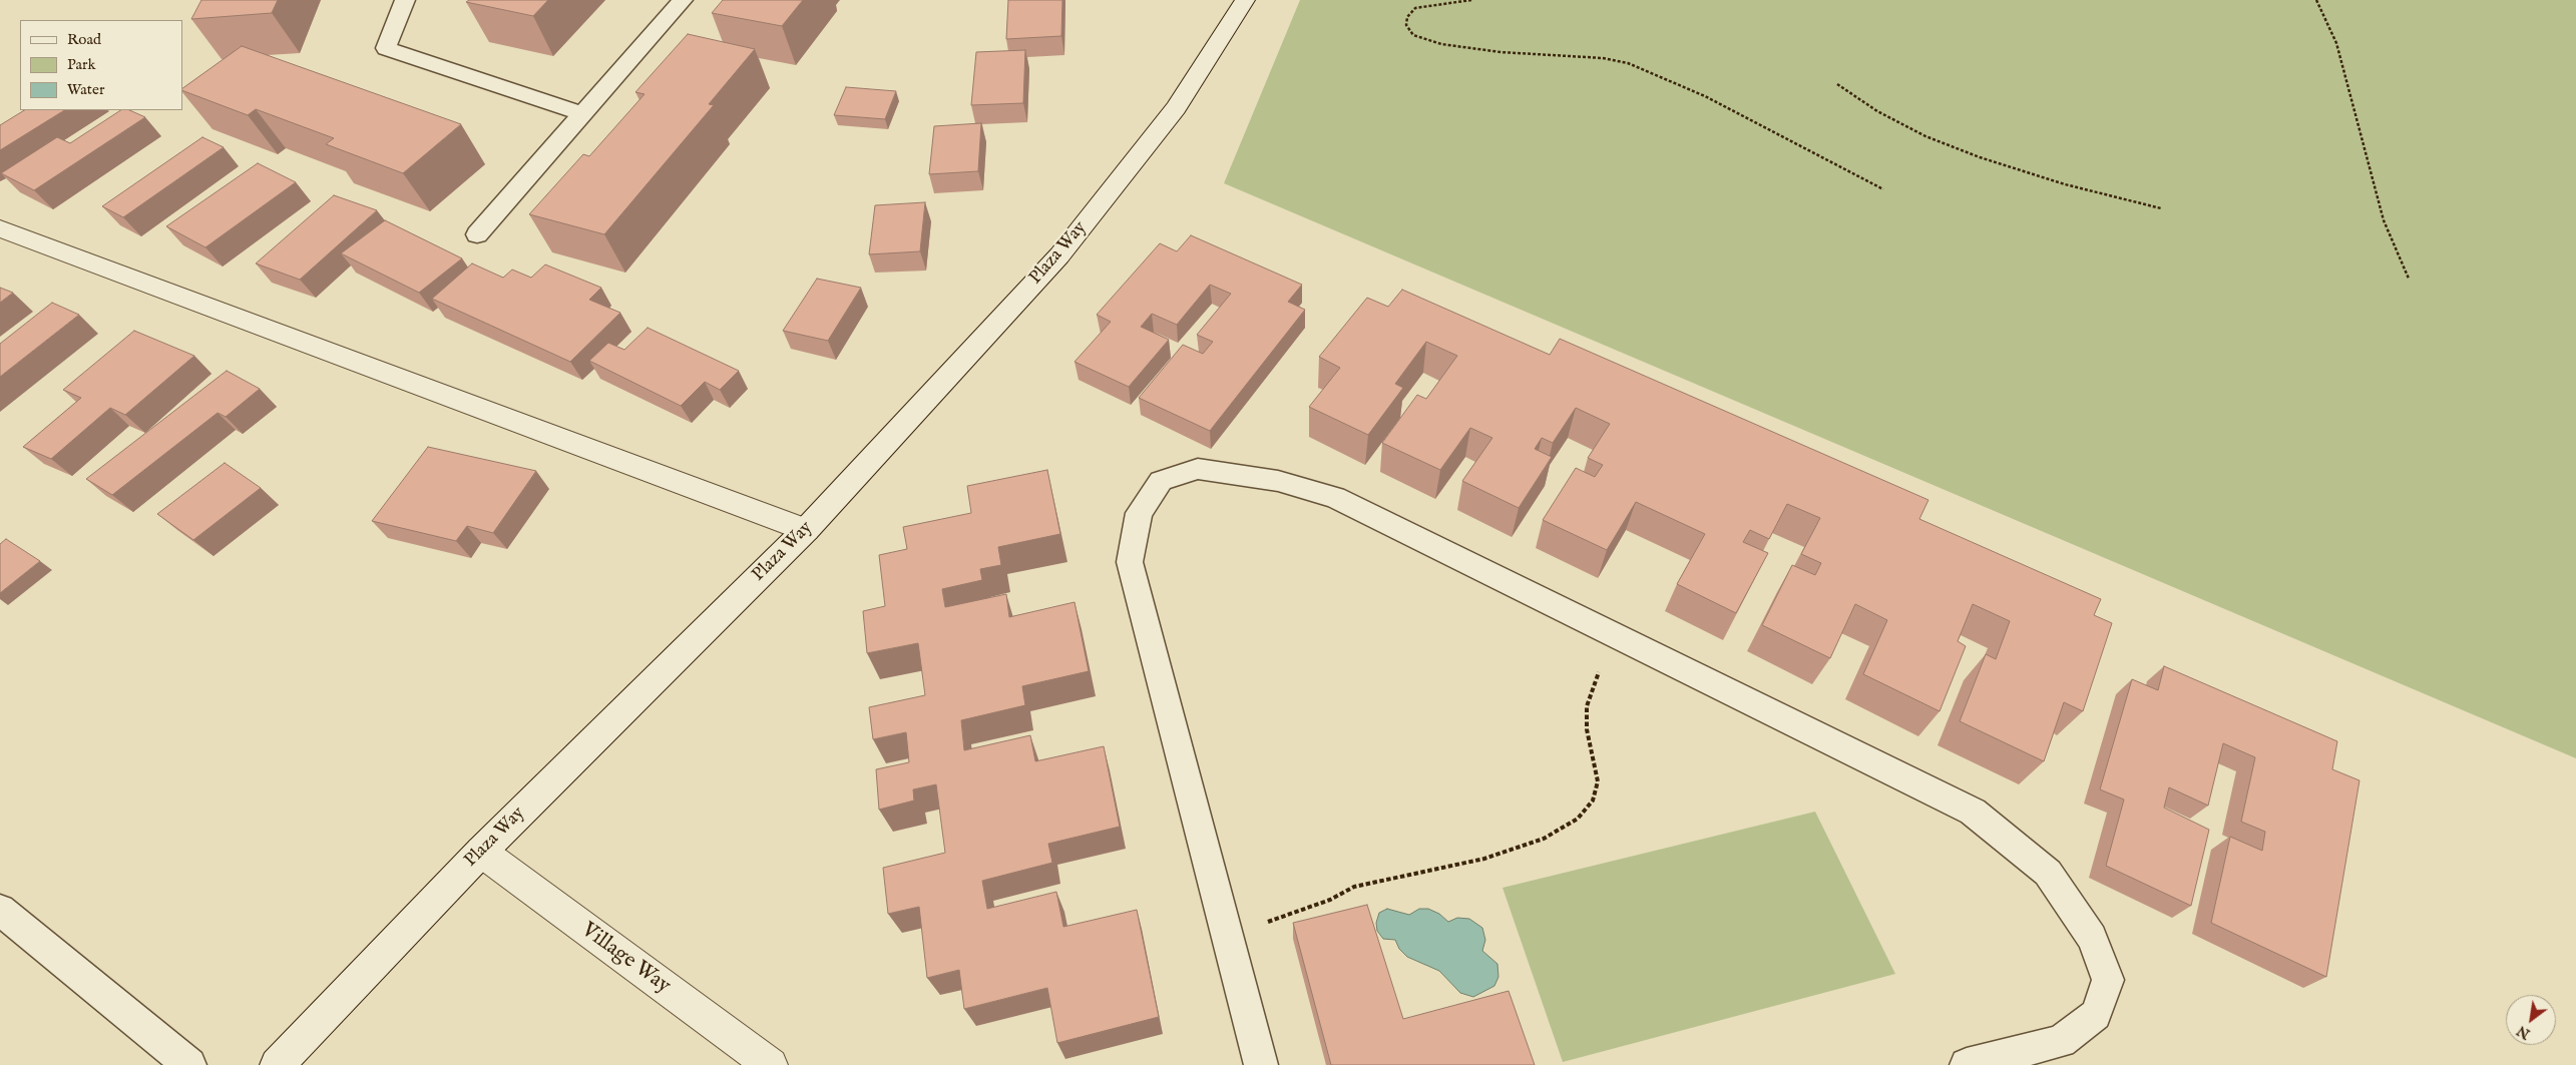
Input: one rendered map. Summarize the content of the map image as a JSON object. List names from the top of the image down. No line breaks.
{"streets":{"main road":["Plaza Way","Village Way"]},"crossings":[["Plaza Way","Village Way"]],"legend":["Road","Park","Water"],"north":"bottom left"}
